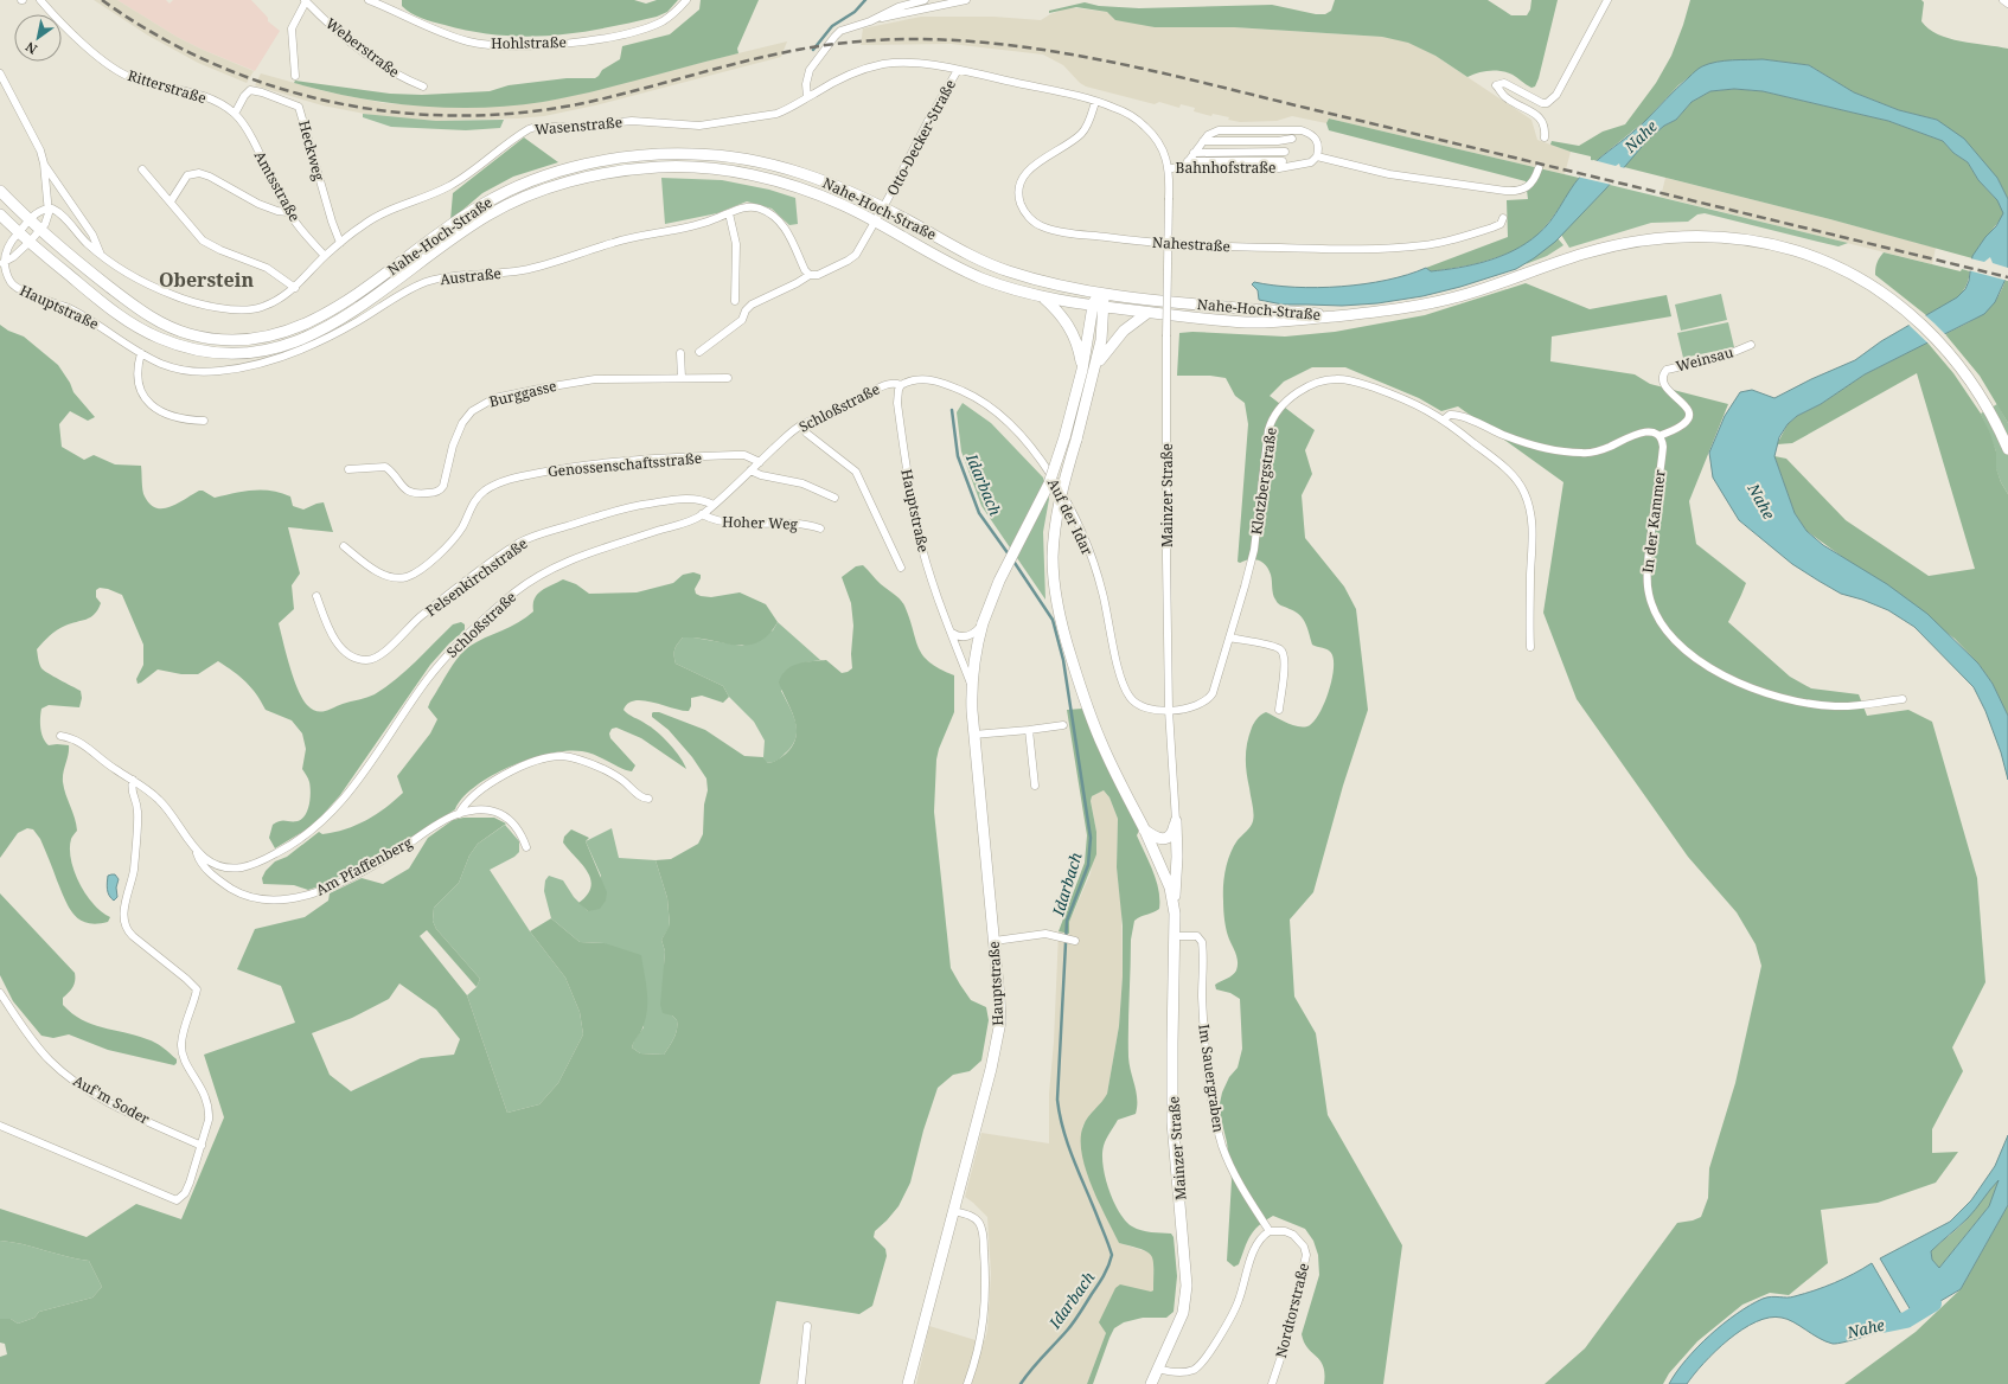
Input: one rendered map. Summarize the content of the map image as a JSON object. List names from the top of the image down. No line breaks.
{"streets":{"main road":["Nahe-Hoch-Straße","Hauptstraße","Mainzer Straße"],"street":["Hohlstraße","Weberstraße","Ritterstraße","Wasenstraße","Otto-Decker-Straße","Heckweg","Bahnhofstraße","Amtsstraße","Nahestraße","Austraße","Weinsau","Burggasse","Schloßstraße","Genossenschaftsstraße","Klotzbergstraße","Auf der Idar","In der Kammer","Hoher Weg","Felsenkirchstraße","Am Pfaffenberg","Im Sauergraben","Auf'm Soder","Nordtorstraße"]},"crossings":[["Ritterstraße","Heckweg"],["Ritterstraße","Amtsstraße"],["Wasenstraße","Otto-Decker-Straße"],["Wasenstraße","Heckweg"],["Wasenstraße","Bahnhofstraße"],["Wasenstraße","Amtsstraße"],["Otto-Decker-Straße","Bahnhofstraße"],["Otto-Decker-Straße","Nahe-Hoch-Straße"],["Otto-Decker-Straße","Austraße"],["Heckweg","Amtsstraße"],["Bahnhofstraße","Nahestraße"],["Bahnhofstraße","Mainzer Straße"],["Austraße","Hauptstraße"],["Hauptstraße","Schloßstraße"],["Hauptstraße","Auf der Idar"],["Weinsau","In der Kammer"],["Schloßstraße","Genossenschaftsstraße"],["Schloßstraße","Auf der Idar"],["Schloßstraße","Hoher Weg"],["Schloßstraße","Felsenkirchstraße"],["Schloßstraße","Am Pfaffenberg"],["Klotzbergstraße","Mainzer Straße"],["Klotzbergstraße","Auf der Idar"],["Mainzer Straße","Auf der Idar"],["Mainzer Straße","Im Sauergraben"],["Im Sauergraben","Nordtorstraße"]],"districts":["Oberstein"],"water":["Nahe","Idarbach"],"north":"bottom left"}
